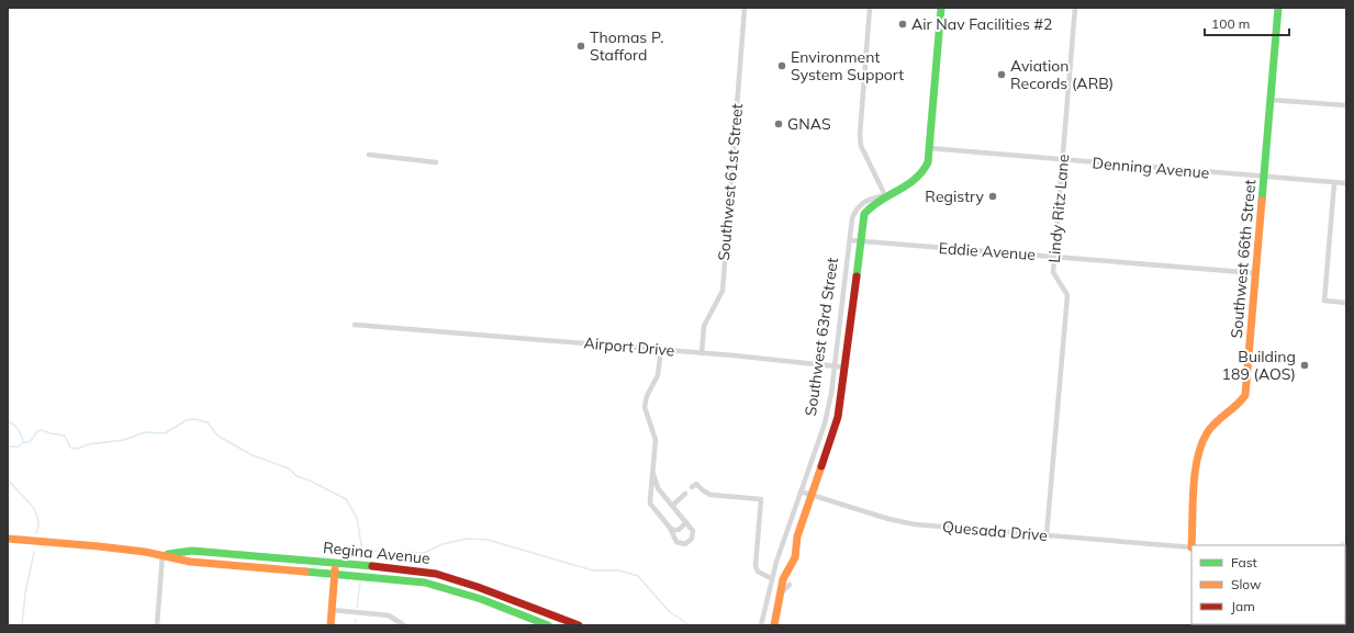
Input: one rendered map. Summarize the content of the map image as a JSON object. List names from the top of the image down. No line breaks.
{"streets":{"street":["Denning Avenue","Southwest 61st Street","Lindy Ritz Lane","Eddie Avenue","Southwest 66th Street","Southwest 63rd Street","Airport Drive","Quesada Drive","Regina Avenue"]},"crossings":[["Denning Avenue","Lindy Ritz Lane"],["Denning Avenue","Southwest 66th Street"],["Denning Avenue","Southwest 63rd Street"],["Southwest 61st Street","Airport Drive"],["Lindy Ritz Lane","Eddie Avenue"],["Lindy Ritz Lane","Quesada Drive"],["Eddie Avenue","Southwest 66th Street"],["Eddie Avenue","Southwest 63rd Street"],["Southwest 63rd Street","Airport Drive"],["Southwest 63rd Street","Quesada Drive"]],"places":["Air Nav Facilities #2","Thomas P. Stafford","Environment System Support","Aviation Records (ARB)","GNAS","Registry","Building 189 (AOS)"],"legend":["Fast","Slow","Jam"],"scale_bar":"100 m"}
